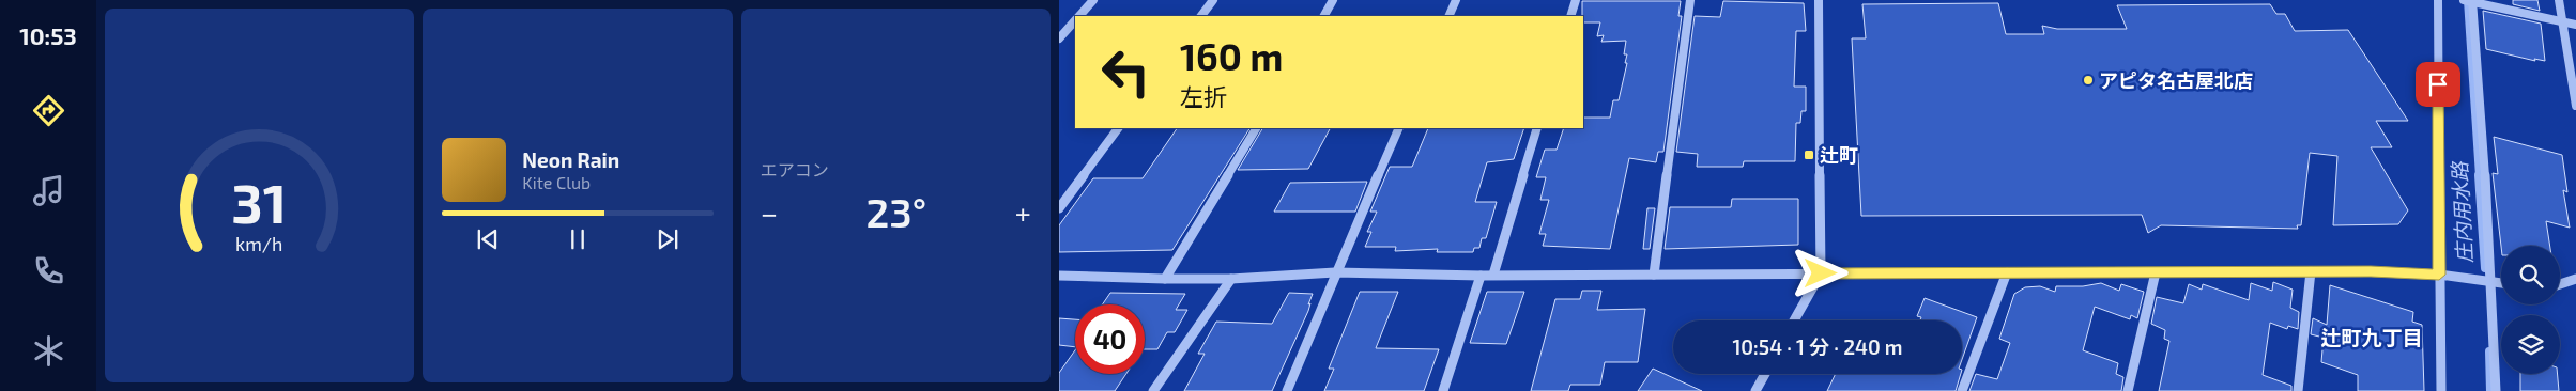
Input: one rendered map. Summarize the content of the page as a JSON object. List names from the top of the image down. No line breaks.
{"districts":["辻町九丁目"],"water":["庄内用水路"],"places":{"other":["アピタ名古屋北店"],"transit":["辻町"]},"page":{"tabs":"10:53","tile":"エアコン","turn":["160 m","左折"],"song":["Neon Rain","Kite Club"],"heat":["−","23°","+"],"limit":"40","trip":"10:54 · 1 分 · 240 m","gauge":["31","km/h"]}}
